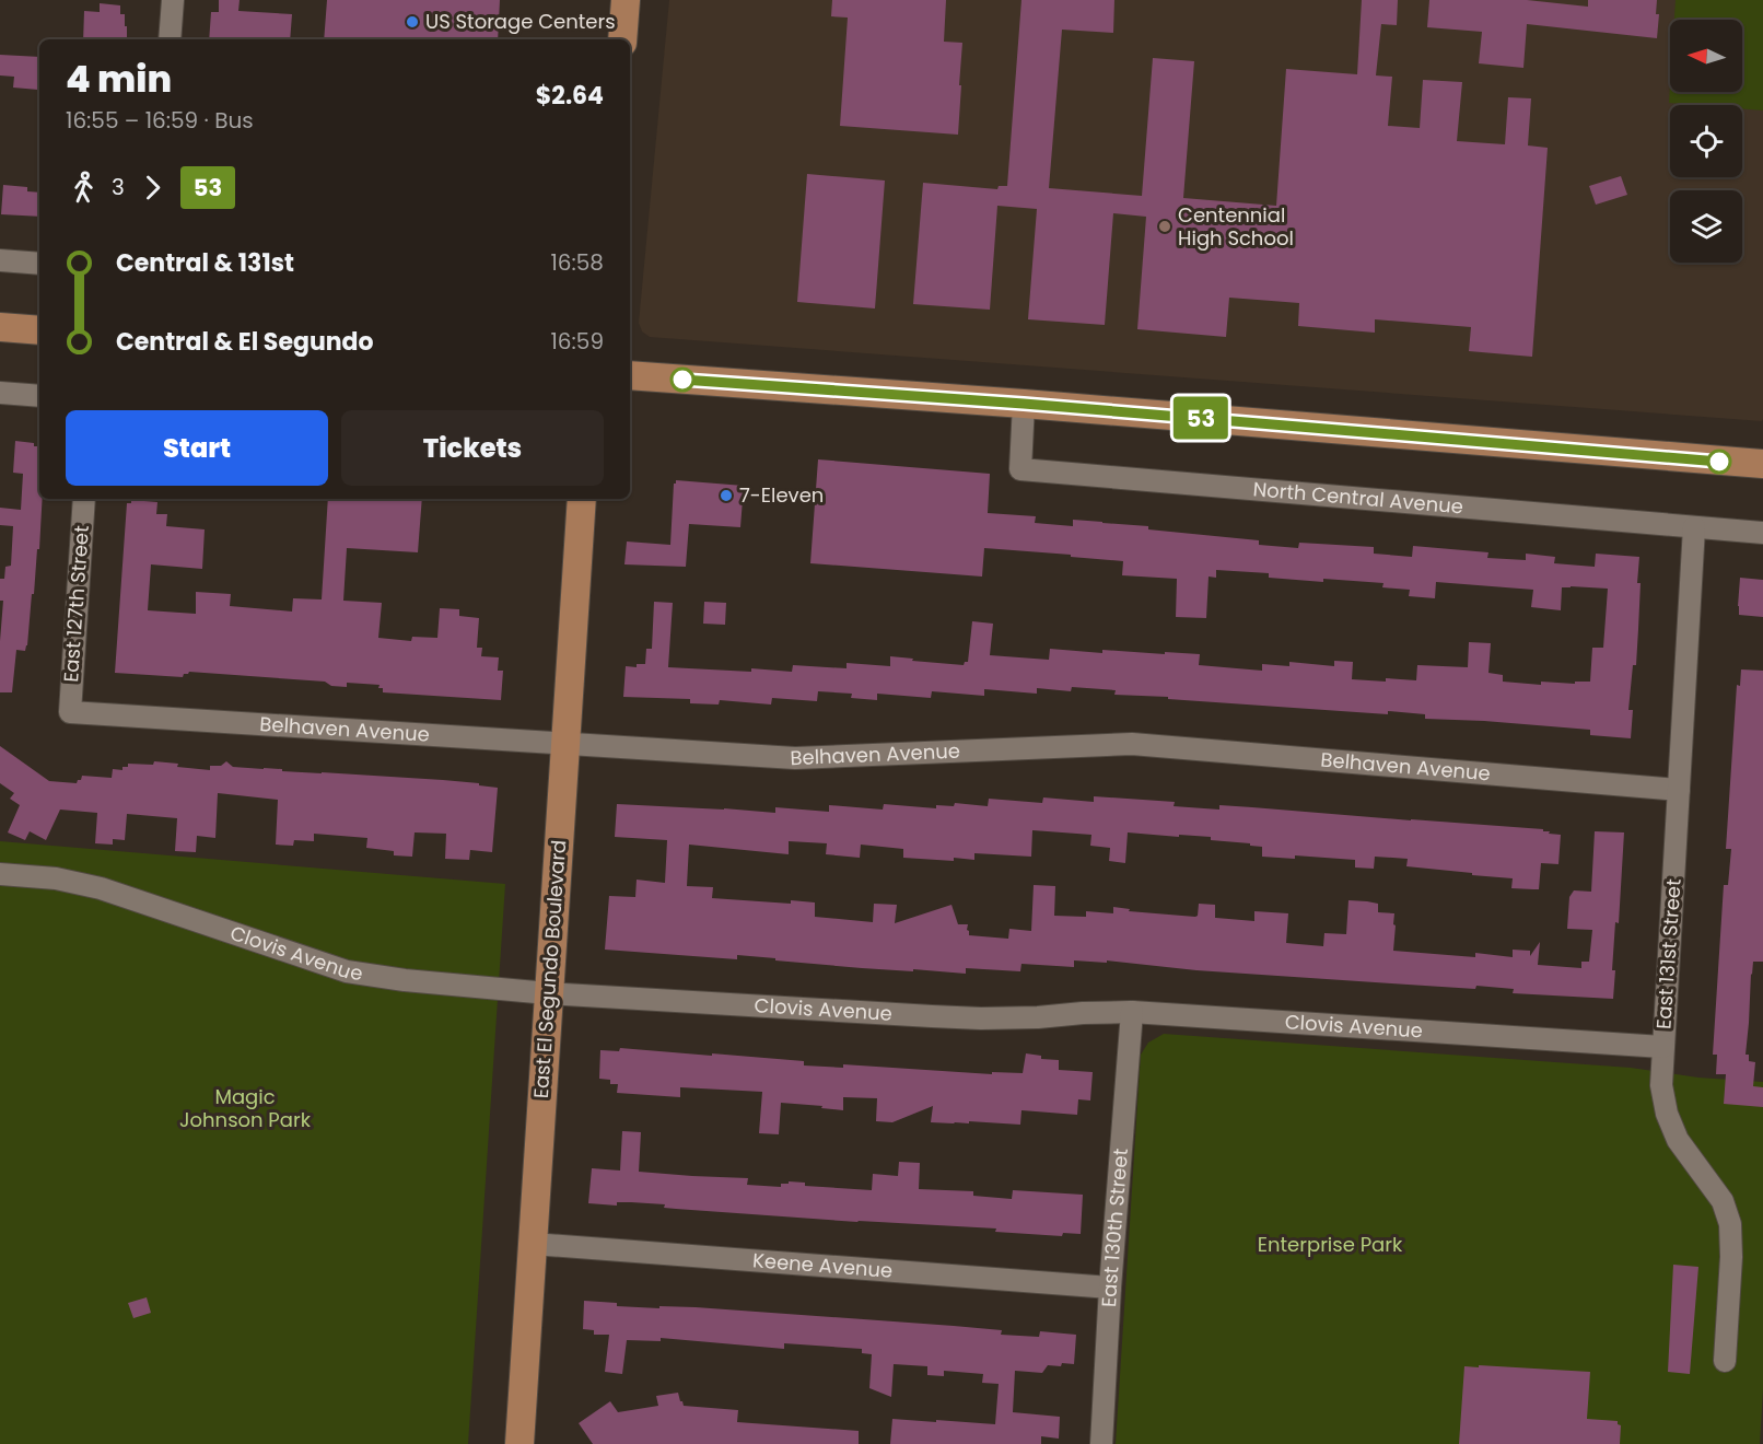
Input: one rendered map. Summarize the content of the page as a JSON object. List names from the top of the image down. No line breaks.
{"streets":{"main road":["East El Segundo Boulevard"],"street":["North Central Avenue","East 127th Street","Belhaven Avenue","Clovis Avenue","East 131st Street","East 130th Street","Keene Avenue"]},"crossings":[["North Central Avenue","East 131st Street"],["East 127th Street","Belhaven Avenue"],["Belhaven Avenue","East 131st Street"],["Belhaven Avenue","East El Segundo Boulevard"],["Clovis Avenue","East 131st Street"],["Clovis Avenue","East El Segundo Boulevard"],["Clovis Avenue","East 130th Street"],["East El Segundo Boulevard","Keene Avenue"],["East 130th Street","Keene Avenue"]],"parks":["Magic Johnson Park","Enterprise Park"],"places":["US Storage Centers","Centennial High School","7-Eleven"],"lines":["bus line 53"],"north":"left","page":{"on_map":"53","heading":["4 min","16:55 – 16:59 · Bus","$2.64"],"legs":["3","53"],"list":[{"name":"Central & 131st","value":"16:58"},{"name":"Central & El Segundo","value":"16:59"}],"buttons":["Start","Tickets"]}}
